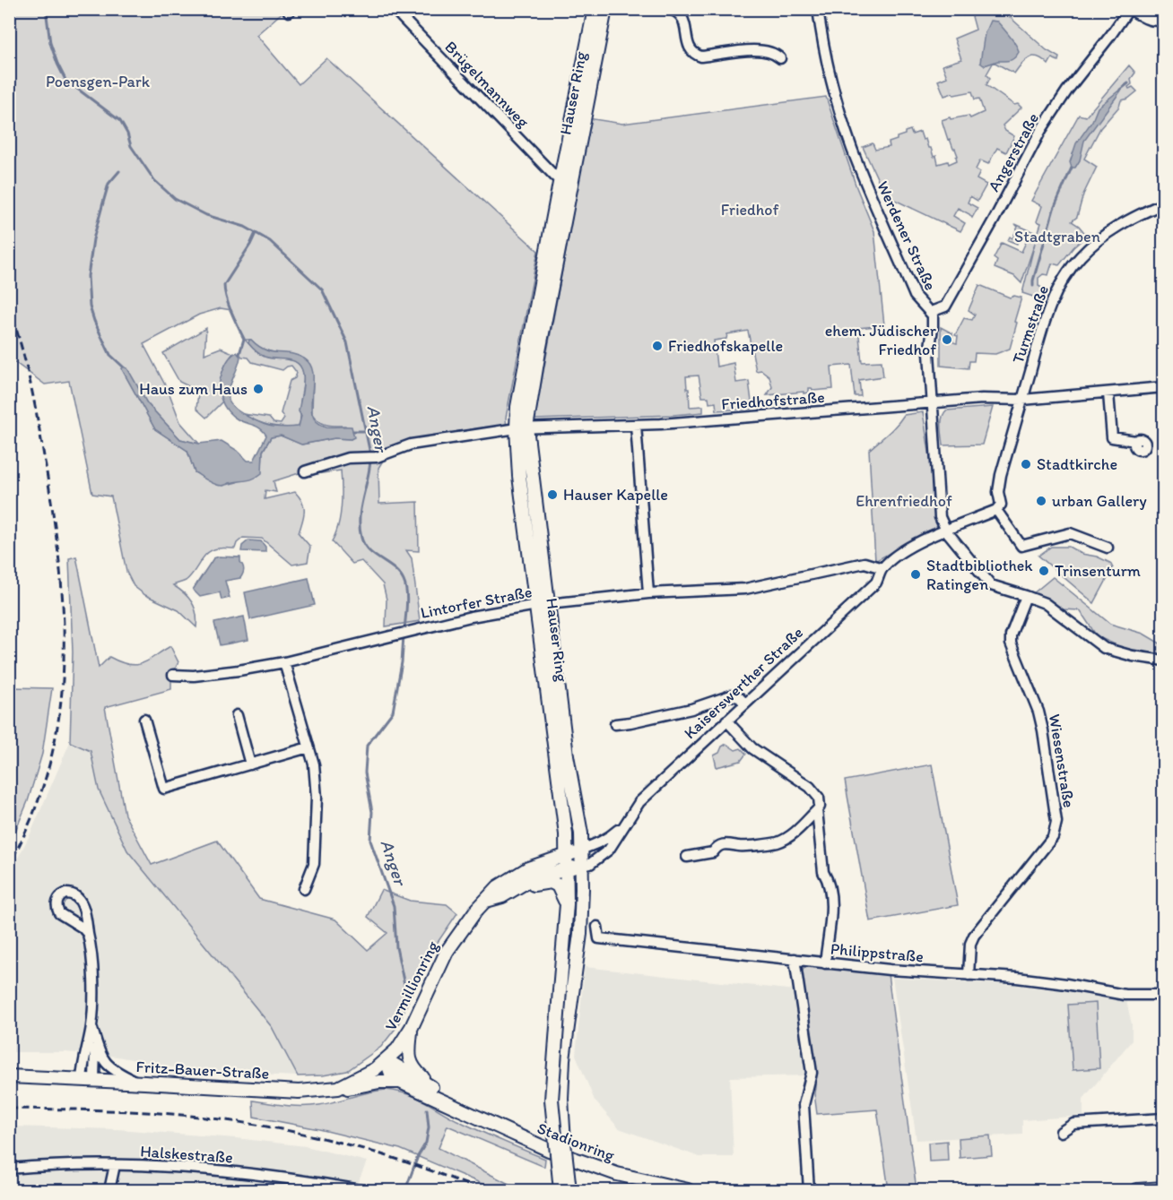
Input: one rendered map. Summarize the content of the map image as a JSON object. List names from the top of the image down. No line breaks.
{"streets":{"main road":["Hauser Ring","Vermillionring","Fritz-Bauer-Straße","Stadionring"],"street":["Brügelmannweg","Angerstraße","Werdener Straße","Turmstraße","Friedhofstraße","Lintorfer Straße","Kaiserswerther Straße","Wiesenstraße","Philippstraße","Halskestraße"]},"crossings":[["Brügelmannweg","Hauser Ring"],["Hauser Ring","Friedhofstraße"],["Hauser Ring","Lintorfer Straße"],["Hauser Ring","Kaiserswerther Straße"],["Hauser Ring","Vermillionring"],["Angerstraße","Werdener Straße"],["Werdener Straße","Friedhofstraße"],["Werdener Straße","Kaiserswerther Straße"],["Turmstraße","Friedhofstraße"],["Lintorfer Straße","Kaiserswerther Straße"],["Kaiserswerther Straße","Vermillionring"],["Wiesenstraße","Philippstraße"],["Vermillionring","Fritz-Bauer-Straße"],["Vermillionring","Stadionring"],["Fritz-Bauer-Straße","Stadionring"]],"water":["Anger"],"parks":["Poensgen-Park","Friedhof","Stadtgraben","Ehrenfriedhof"],"places":["ehem. Jüdischer Friedhof","Friedhofskapelle","Haus zum Haus","Stadtkirche","Hauser Kapelle","urban Gallery","Trinsenturm","Stadtbibliothek Ratingen"]}
